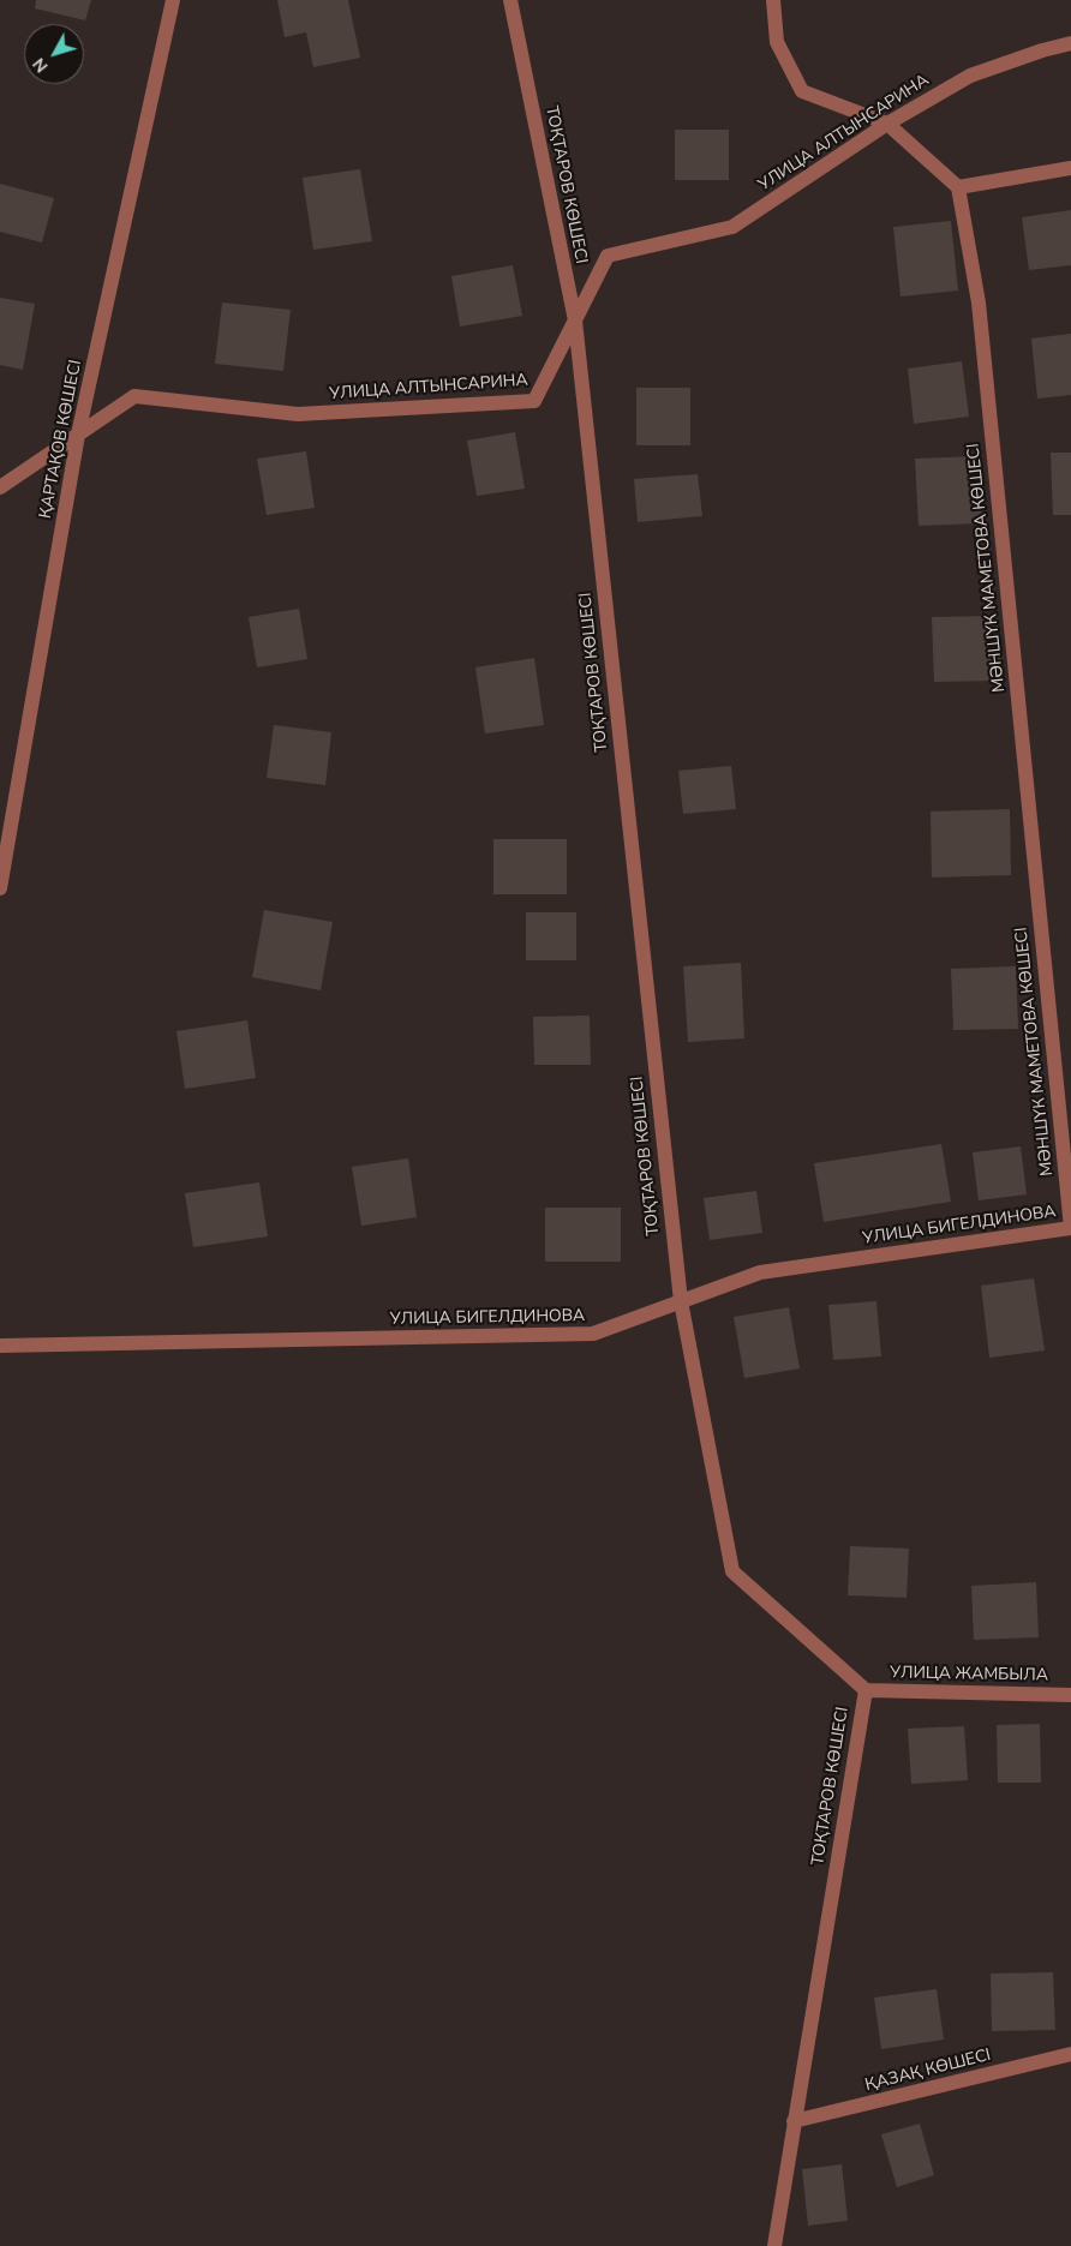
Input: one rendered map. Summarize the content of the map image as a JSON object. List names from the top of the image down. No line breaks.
{"streets":{"street":["УЛИЦА АЛТЫНСАРИНА","ТОҚТАРОВ КӨШЕСІ","ҚАРТАҚОВ КӨШЕСІ","МӘНШҮК МАМЕТОВА КӨШЕСІ","УЛИЦА БИГЕЛДИНОВА","УЛИЦА ЖАМБЫЛА","ҚАЗАҚ КӨШЕСІ"]},"crossings":[["УЛИЦА АЛТЫНСАРИНА","ТОҚТАРОВ КӨШЕСІ"],["УЛИЦА АЛТЫНСАРИНА","ҚАРТАҚОВ КӨШЕСІ"],["ТОҚТАРОВ КӨШЕСІ","УЛИЦА БИГЕЛДИНОВА"],["ТОҚТАРОВ КӨШЕСІ","УЛИЦА ЖАМБЫЛА"],["ТОҚТАРОВ КӨШЕСІ","ҚАЗАҚ КӨШЕСІ"],["МӘНШҮК МАМЕТОВА КӨШЕСІ","УЛИЦА БИГЕЛДИНОВА"]],"north":"bottom left"}
